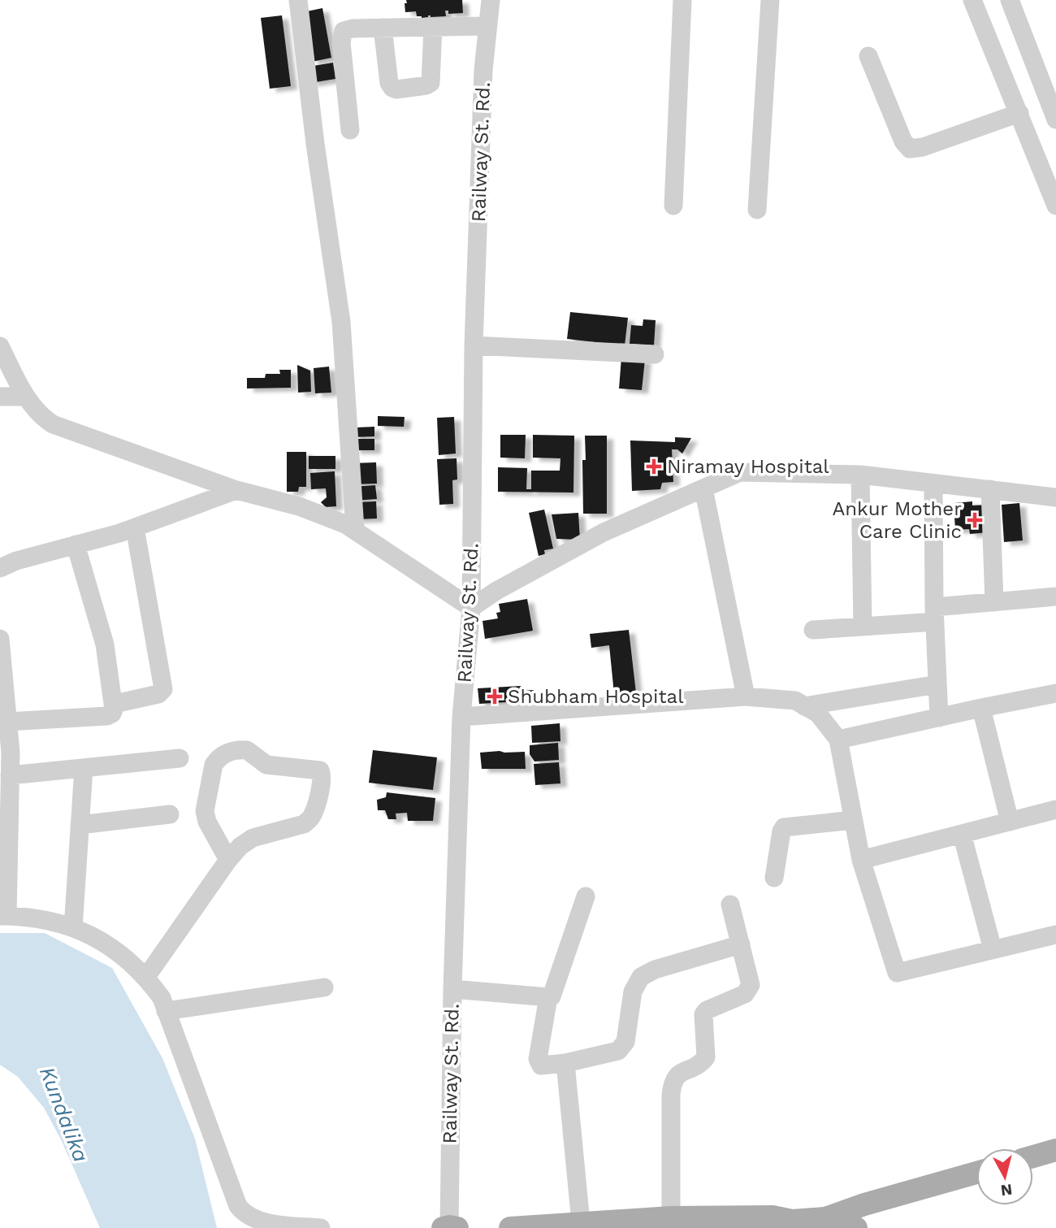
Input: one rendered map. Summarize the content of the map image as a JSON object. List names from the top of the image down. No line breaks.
{"streets":{"street":["Railway St. Rd."]},"water":["Kundalika"],"places":{"health":["Niramay Hospital","Ankur Mother Care Clinic","Shubham Hospital"]},"north":"bottom"}
